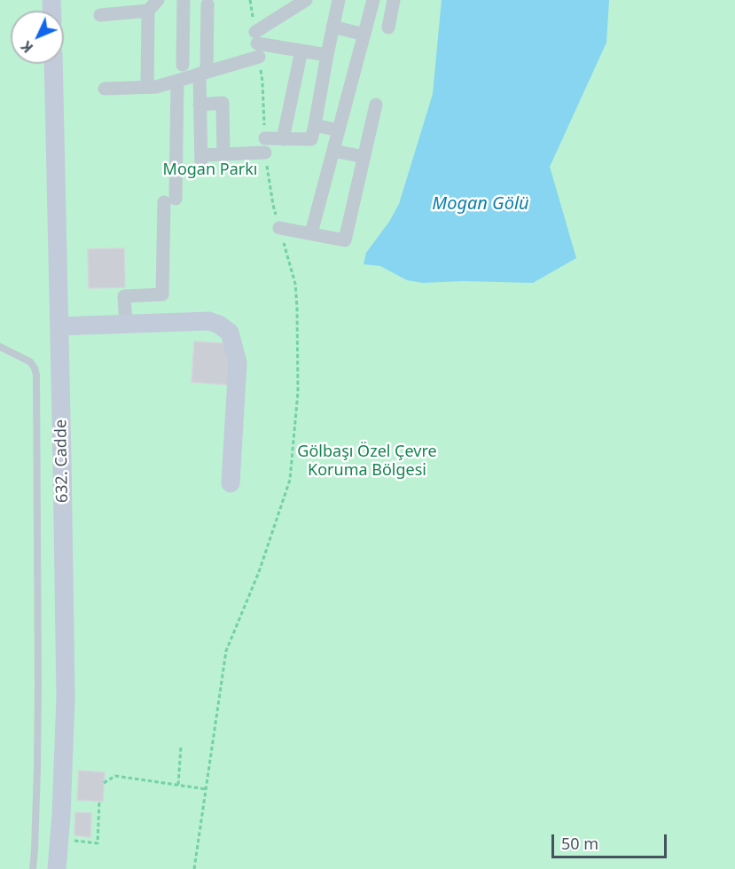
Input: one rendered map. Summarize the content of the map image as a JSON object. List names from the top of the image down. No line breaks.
{"streets":{"street":["632. Cadde"]},"water":["Mogan Gölü"],"parks":["Mogan Parkı","Gölbaşı Özel Çevre Koruma Bölgesi"],"scale_bar":"50 m","north":"bottom left"}
